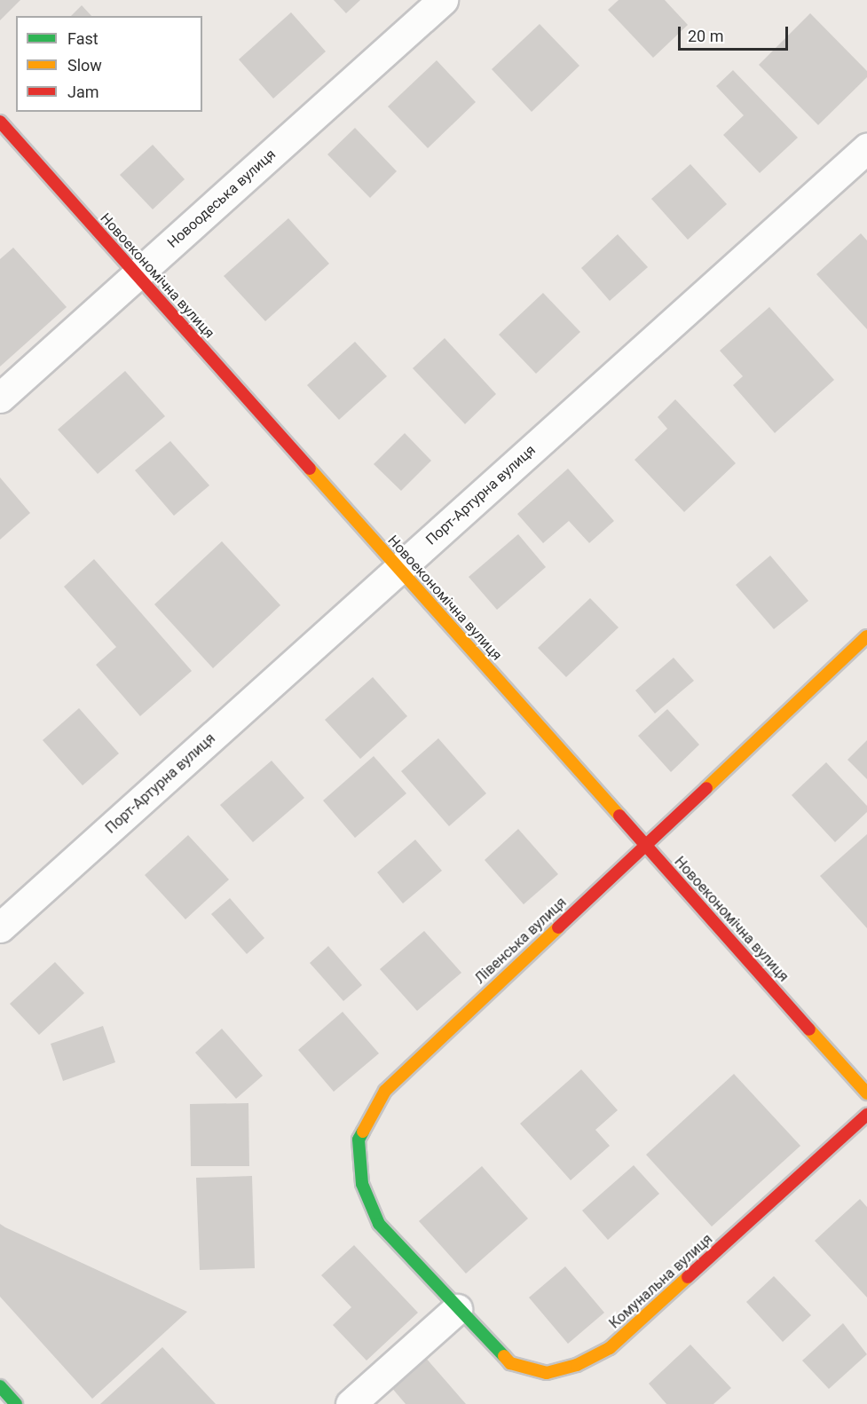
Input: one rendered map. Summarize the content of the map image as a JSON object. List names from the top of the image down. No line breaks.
{"streets":{"street":["Новоодеська вулиця","Новоекономічна вулиця","Порт-Артурна вулиця","Лівенська вулиця","Комунальна вулиця"]},"crossings":[["Новоодеська вулиця","Новоекономічна вулиця"],["Новоекономічна вулиця","Порт-Артурна вулиця"],["Новоекономічна вулиця","Лівенська вулиця"],["Лівенська вулиця","Комунальна вулиця"]],"legend":["Fast","Slow","Jam"],"scale_bar":"20 m"}
